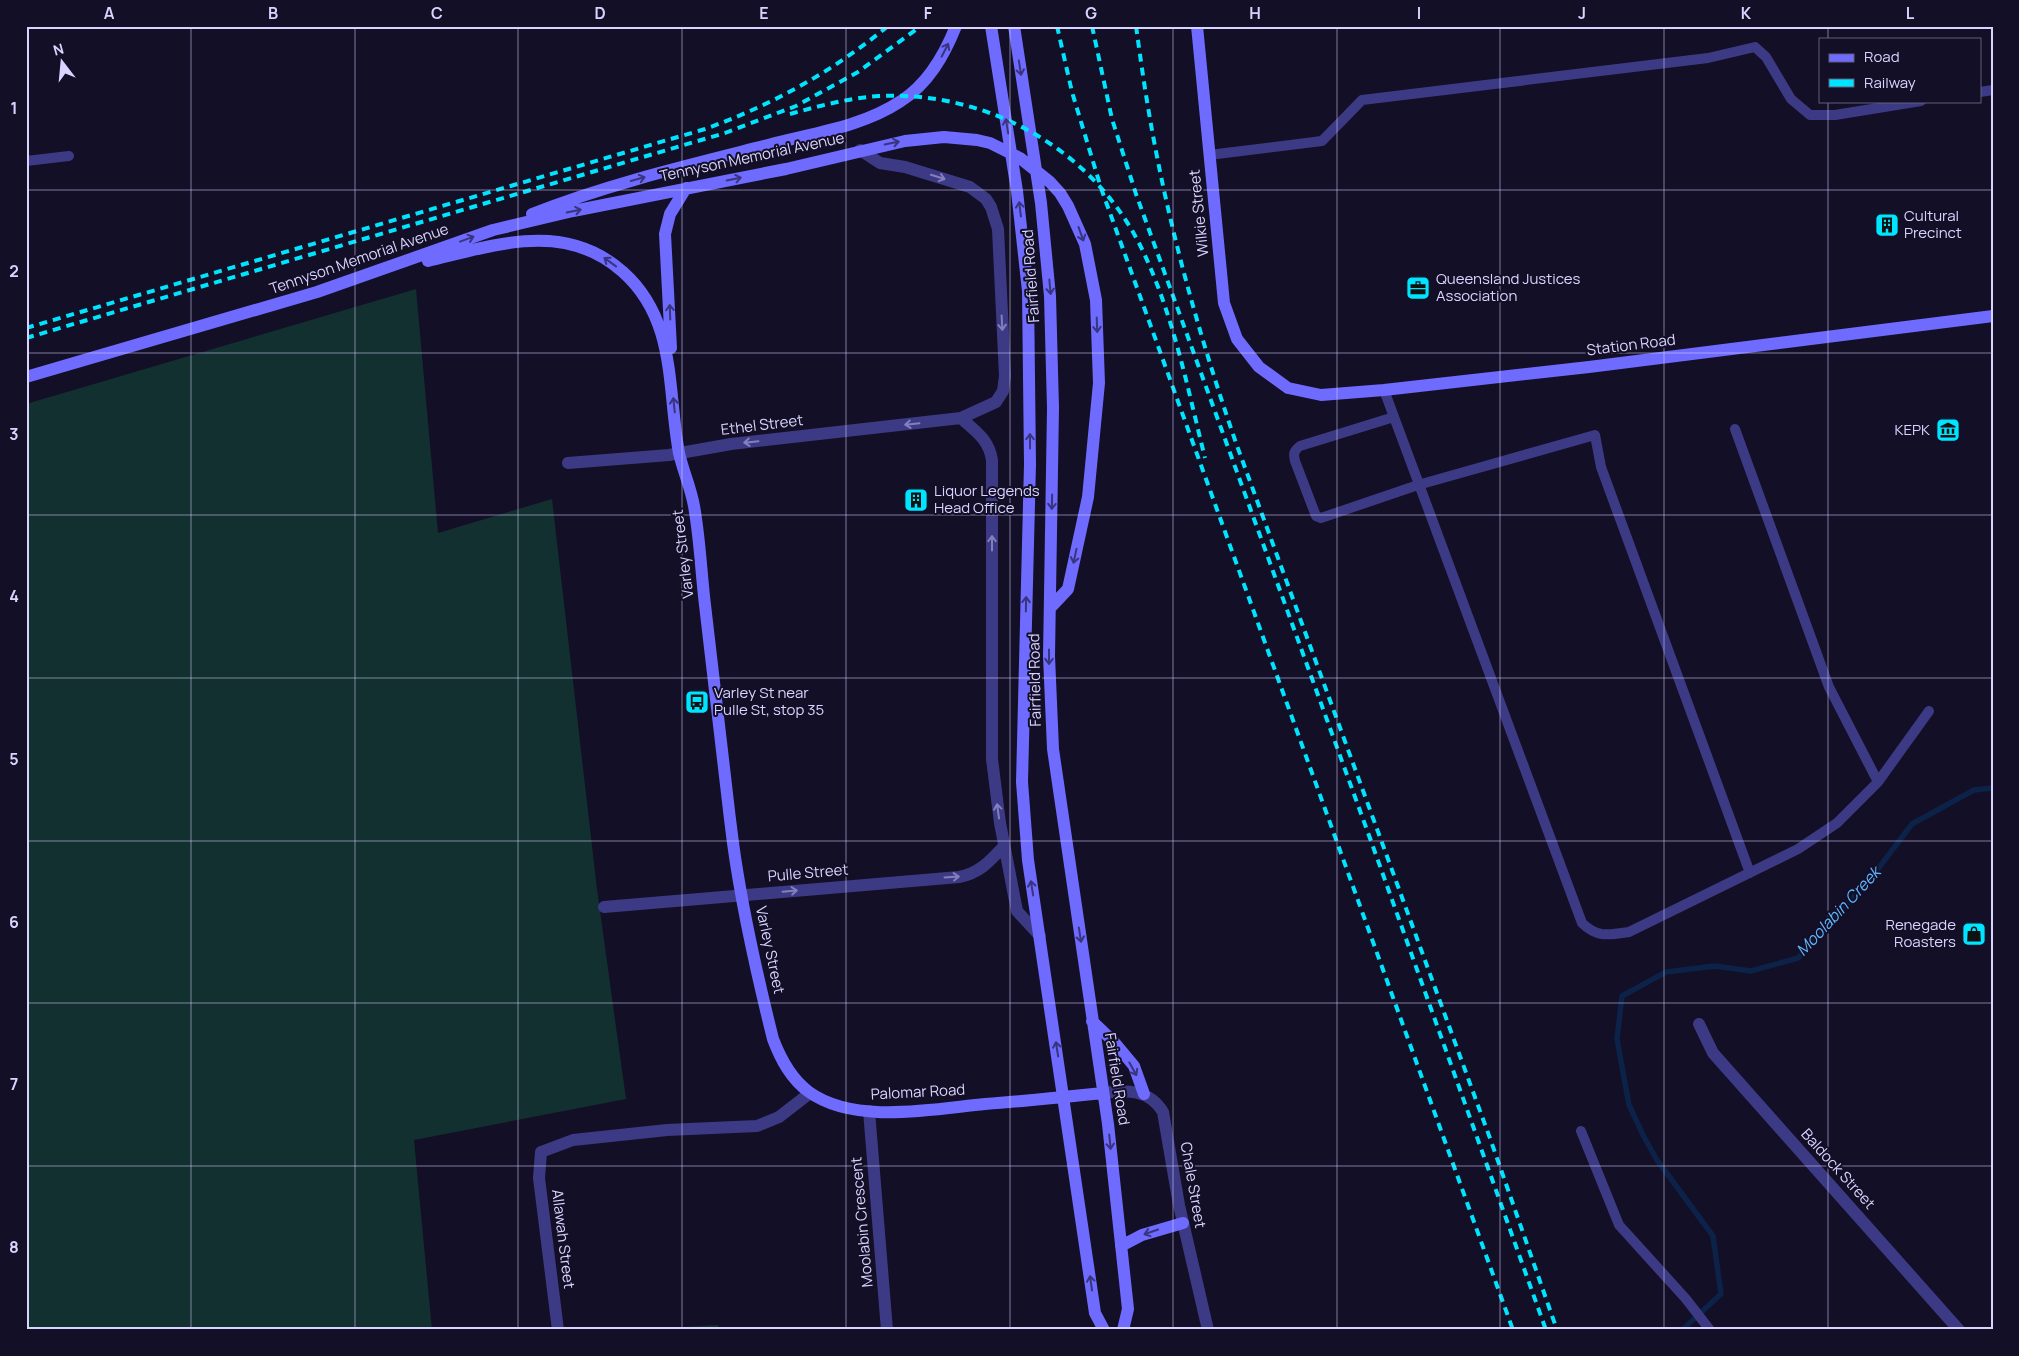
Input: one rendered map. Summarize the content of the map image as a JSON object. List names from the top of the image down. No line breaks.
{"streets":{"main road":["Tennyson Memorial Avenue","Wilkie Street","Fairfield Road","Station Road","Varley Street","Palomar Road"],"street":["Ethel Street","Pulle Street","Baldock Street","Chale Street","Moolabin Crescent","Allawah Street"]},"crossings":[["Tennyson Memorial Avenue","Fairfield Road"],["Tennyson Memorial Avenue","Varley Street"],["Wilkie Street","Station Road"],["Fairfield Road","Ethel Street"],["Fairfield Road","Palomar Road"],["Ethel Street","Varley Street"],["Varley Street","Pulle Street"],["Varley Street","Palomar Road"],["Varley Street","Allawah Street"],["Palomar Road","Moolabin Crescent"],["Palomar Road","Allawah Street"]],"one_way":["Ethel Street","Pulle Street"],"water":["Moolabin Creek"],"places":{"building":["Cultural Precinct","Liquor Legends Head Office"],"office":["Queensland Justices Association"],"museum":["KEPK"],"bus stop":["Varley St near Pulle St, stop 35"],"shop":["Renegade Roasters"]},"legend":["Road","Railway"],"north":"top","grid":{"columns":["A","B","C","D","E","F","G","H","I","J","K","L"],"rows":["1","2","3","4","5","6","7","8"]}}
